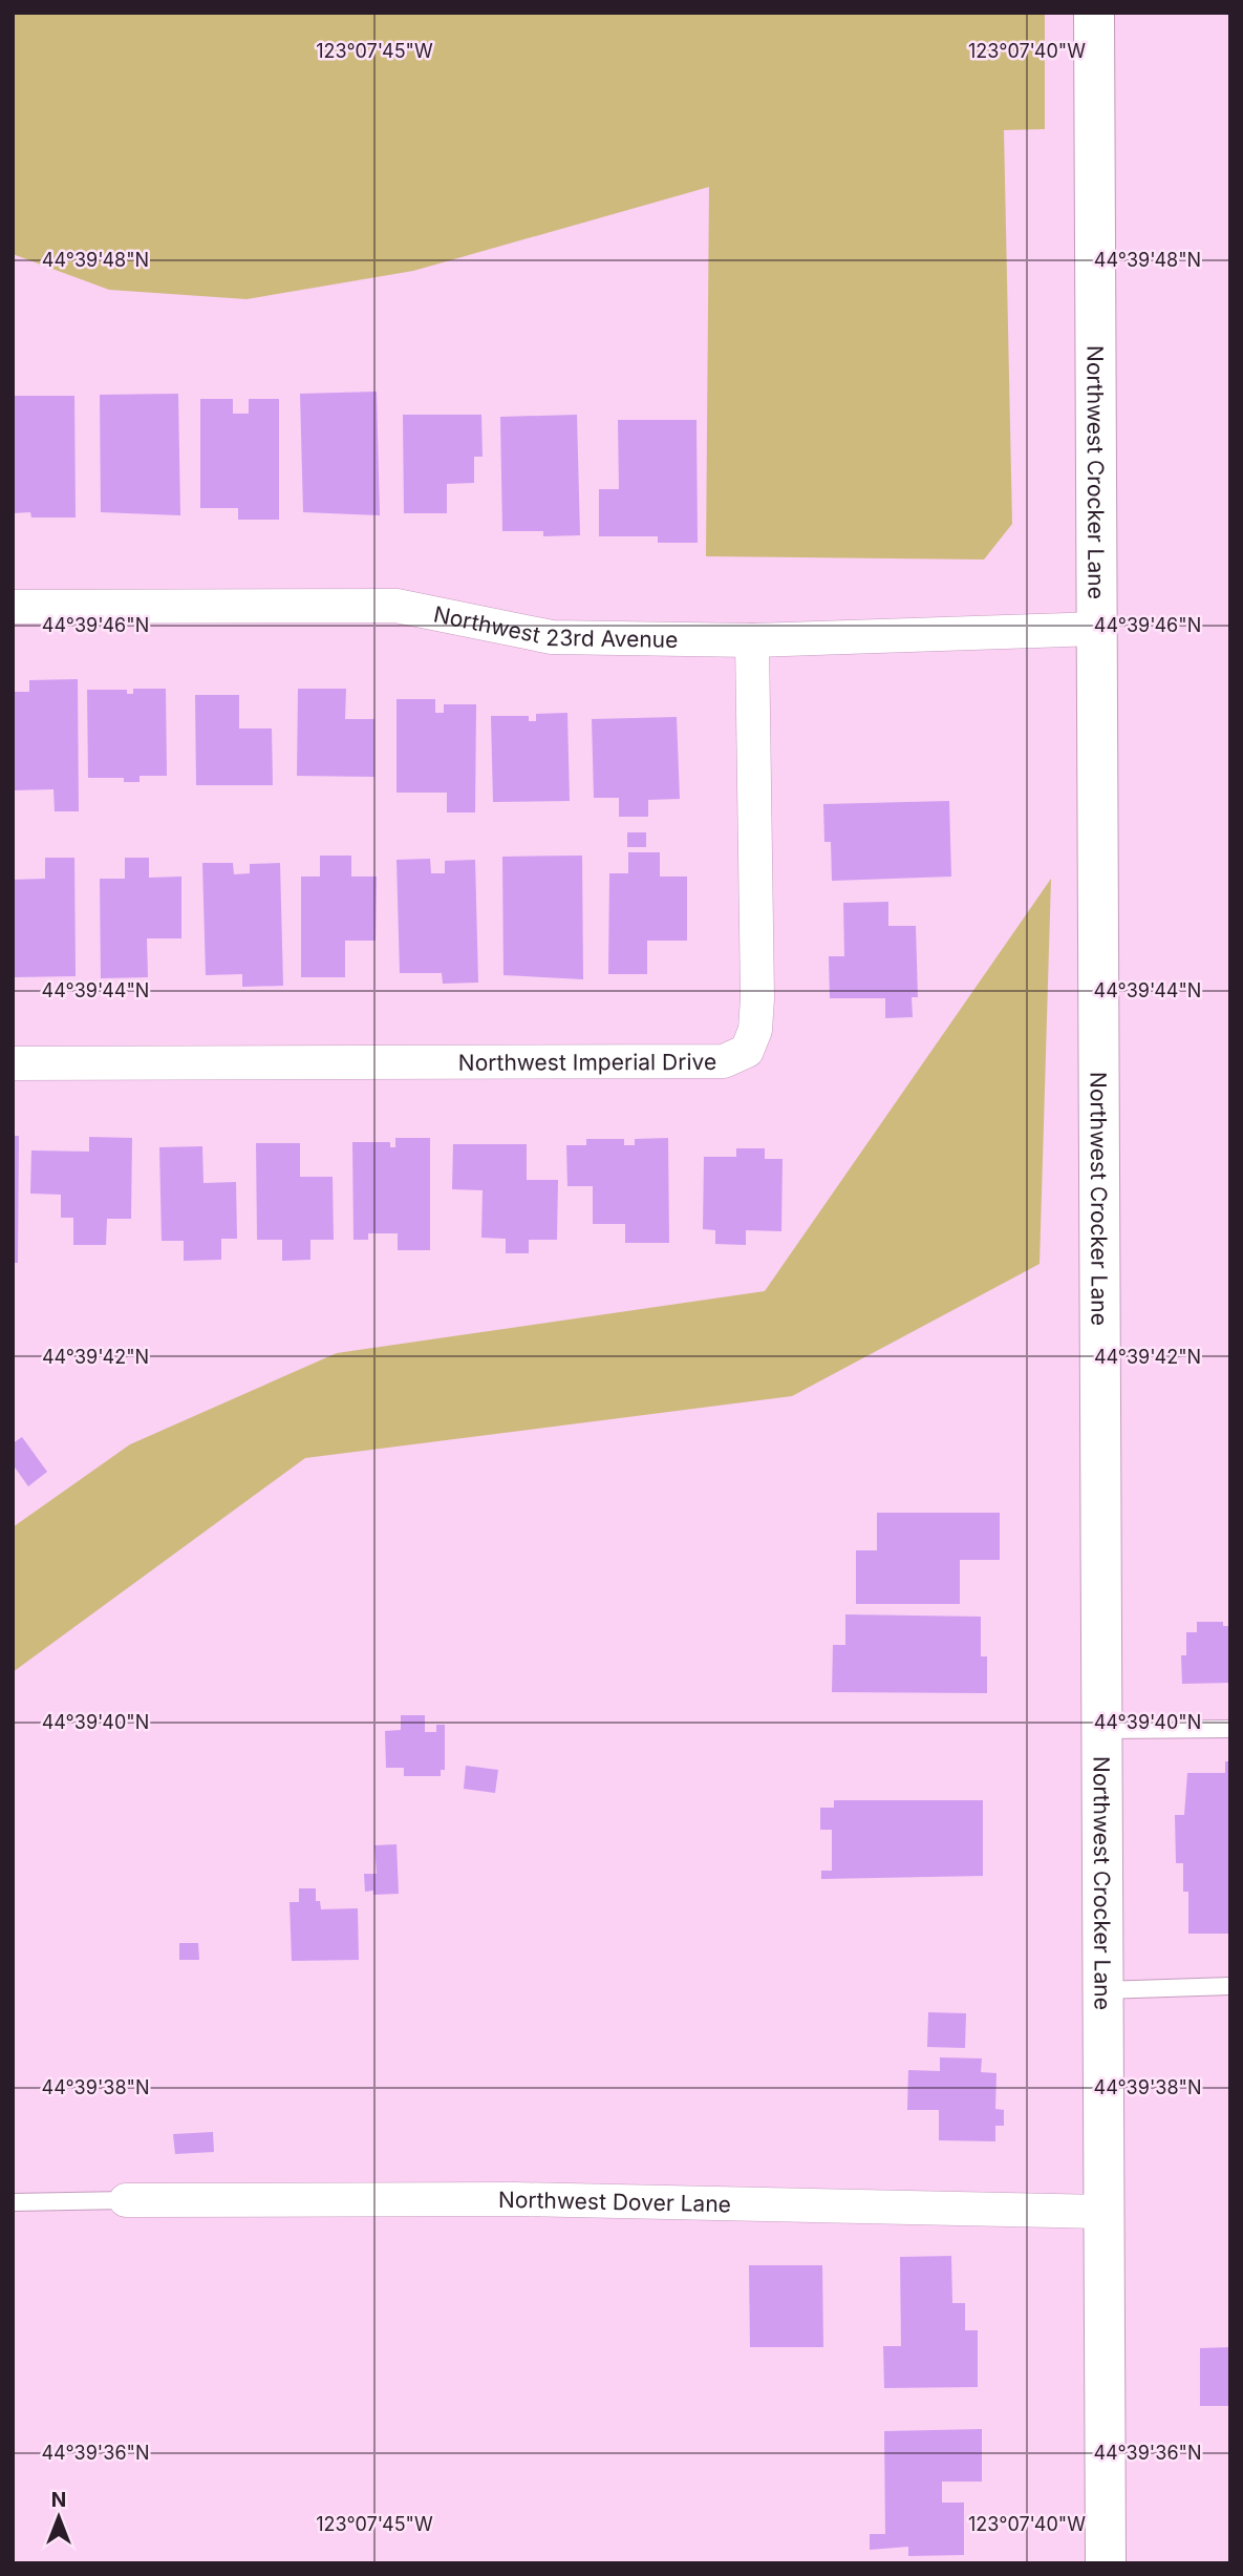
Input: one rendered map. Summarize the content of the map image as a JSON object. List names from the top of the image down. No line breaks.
{"streets":{"street":["Northwest Crocker Lane","Northwest 23rd Avenue","Northwest Imperial Drive","Northwest Dover Lane"]},"crossings":[["Northwest Crocker Lane","Northwest 23rd Avenue"],["Northwest Crocker Lane","Northwest Dover Lane"],["Northwest 23rd Avenue","Northwest Imperial Drive"]],"north":"top","coordinates":["123°07'45\"W","123°07'40\"W","44°39'48\"N","44°39'46\"N","44°39'44\"N","44°39'42\"N","44°39'40\"N","44°39'38\"N","44°39'36\"N"]}
